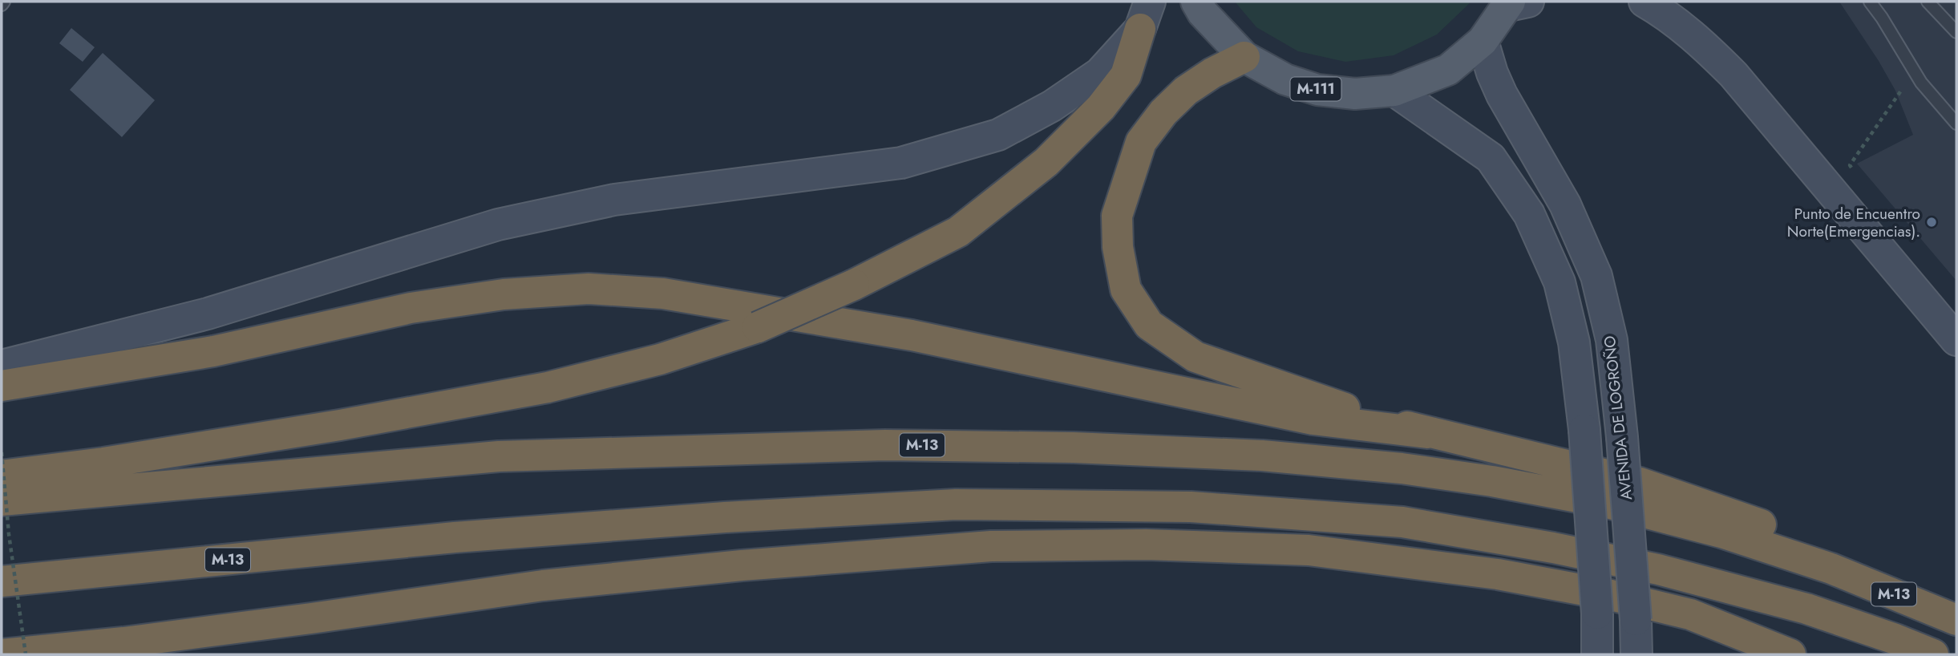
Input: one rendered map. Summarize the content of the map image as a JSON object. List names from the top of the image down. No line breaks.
{"streets":{"highway":["M-13"],"main road":["M-111"],"street":["AVENIDA DE LOGROÑO"]},"crossings":[["M-111","AVENIDA DE LOGROÑO"]],"places":["Punto de Encuentro Norte(Emergencias)."]}
